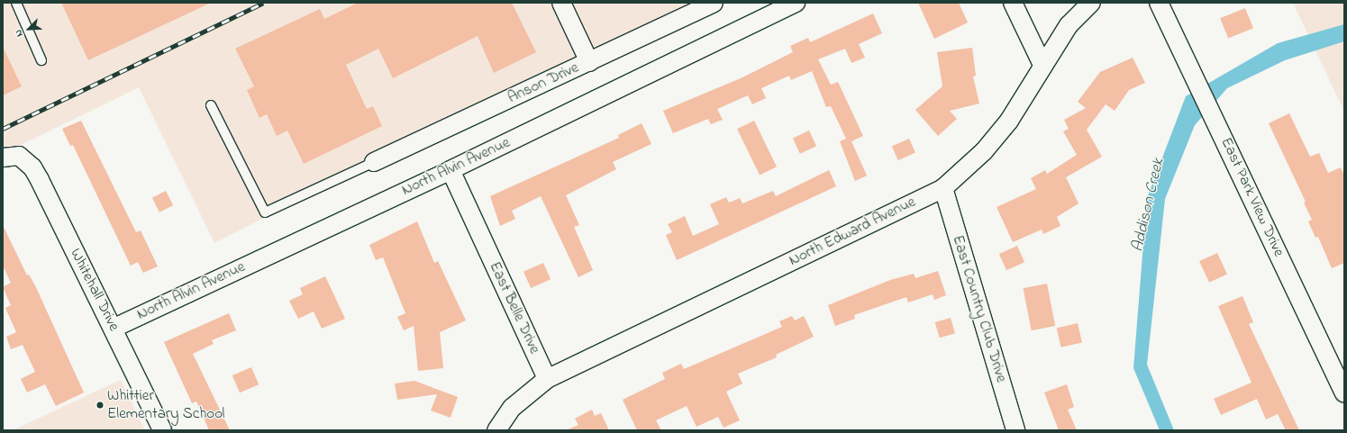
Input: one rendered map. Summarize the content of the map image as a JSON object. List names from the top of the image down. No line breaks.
{"streets":{"street":["Anson Drive","North Alvin Avenue","East Park View Drive","North Edward Avenue","Whitehall Drive","East Belle Drive","East Country Club Drive"]},"crossings":[["North Alvin Avenue","Whitehall Drive"],["North Alvin Avenue","East Belle Drive"],["North Edward Avenue","East Belle Drive"],["North Edward Avenue","East Country Club Drive"]],"water":["Addison Creek"],"places":["Whittier Elementary School"],"north":"bottom left"}
